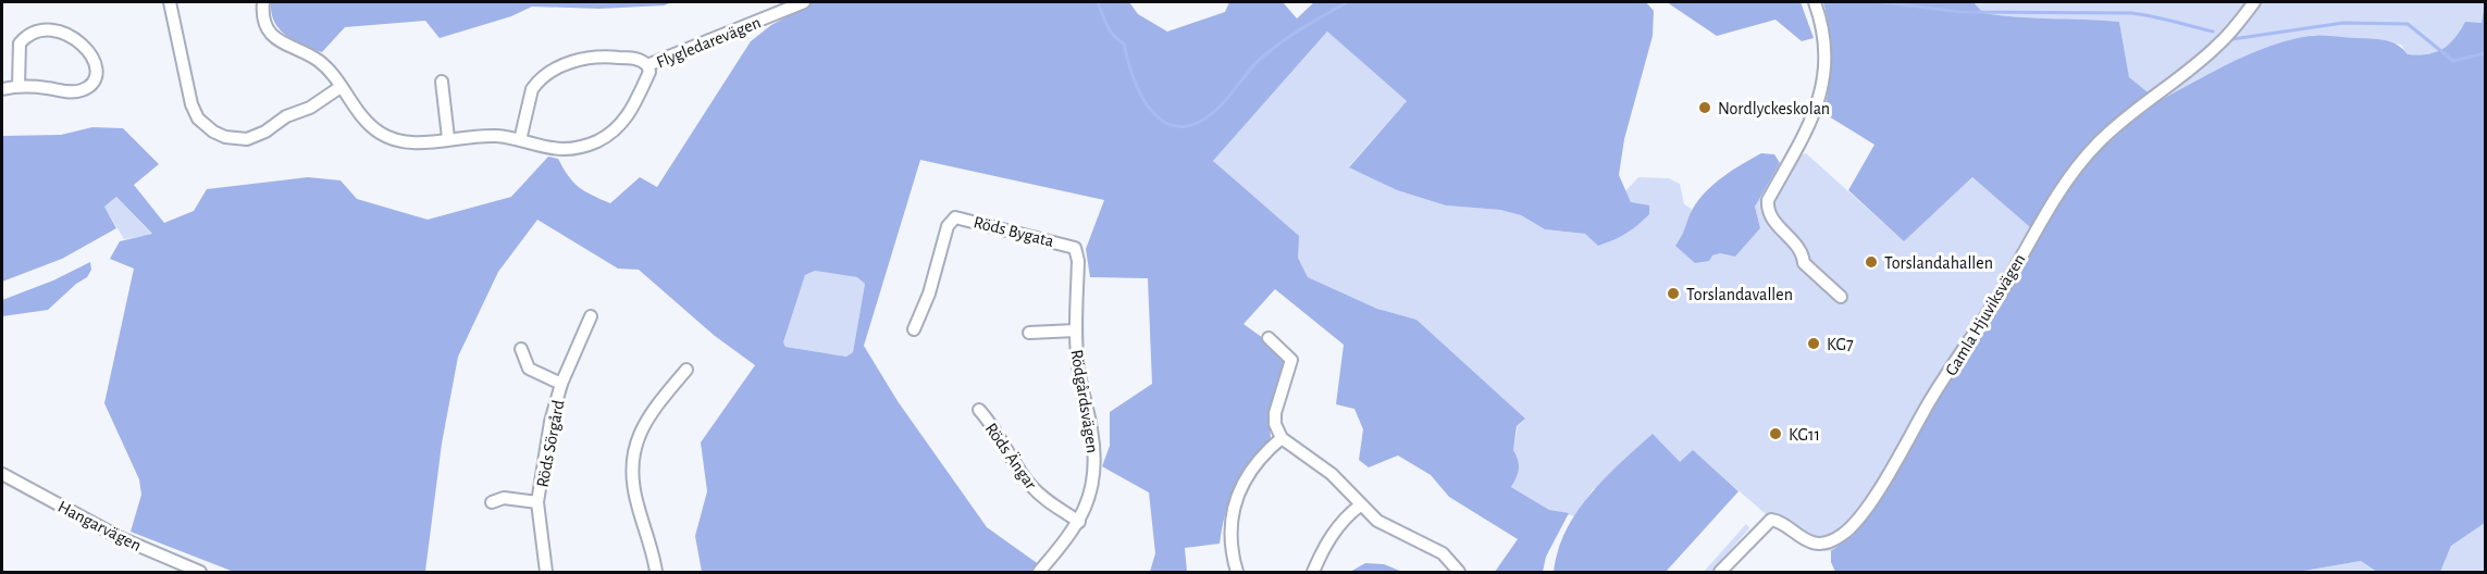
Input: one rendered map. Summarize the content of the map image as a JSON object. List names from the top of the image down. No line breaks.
{"streets":{"street":["Flygledarevägen","Röds Bygata","Gamla Hjuviksvägen","Rödgårdsvägen","Röds Sörgård","Röds Ängar","Hangarvägen"]},"crossings":[["Röds Bygata","Rödgårdsvägen"],["Rödgårdsvägen","Röds Ängar"]],"places":["Nordlyckeskolan","Torslandahallen","Torslandavallen","KG7","KG11"]}
